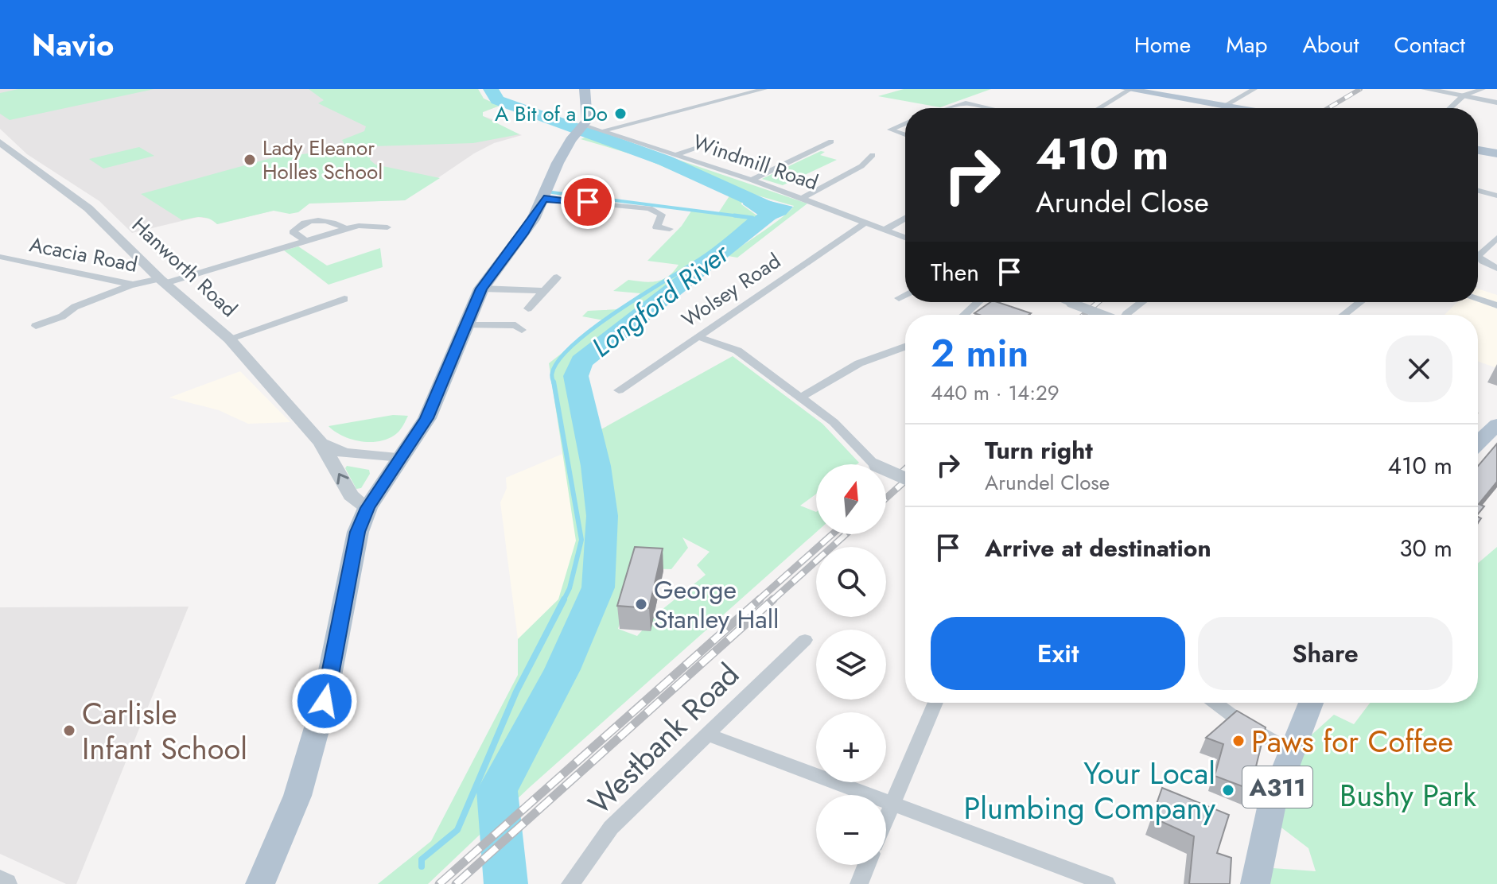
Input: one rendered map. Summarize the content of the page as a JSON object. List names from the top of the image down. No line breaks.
{"streets":{"main road":["A311"],"street":["Windmill Road","Acacia Road","Hanworth Road","Wolsey Road","Westbank Road"]},"crossings":[["Windmill Road","Wolsey Road"],["Acacia Road","Hanworth Road"]],"water":["Longford River"],"parks":["Bushy Park"],"places":["A Bit of a Do","Lady Eleanor Holles School","George Stanley Hall","Carlisle Infant School","Paws for Coffee","Your Local Plumbing Company"],"north":"top","page":{"header":"Navio","nav":["Home","Map","About","Contact"],"turn":["410 m","Arundel Close"],"then":"Then","heading":["2 min","440 m · 14:29"],"list":[{"name":"Turn right","note":"Arundel Close","value":"410 m"},{"name":"Arrive at destination","value":"30 m"}],"map_buttons":["+","−"],"buttons":["Exit","Share"]}}
